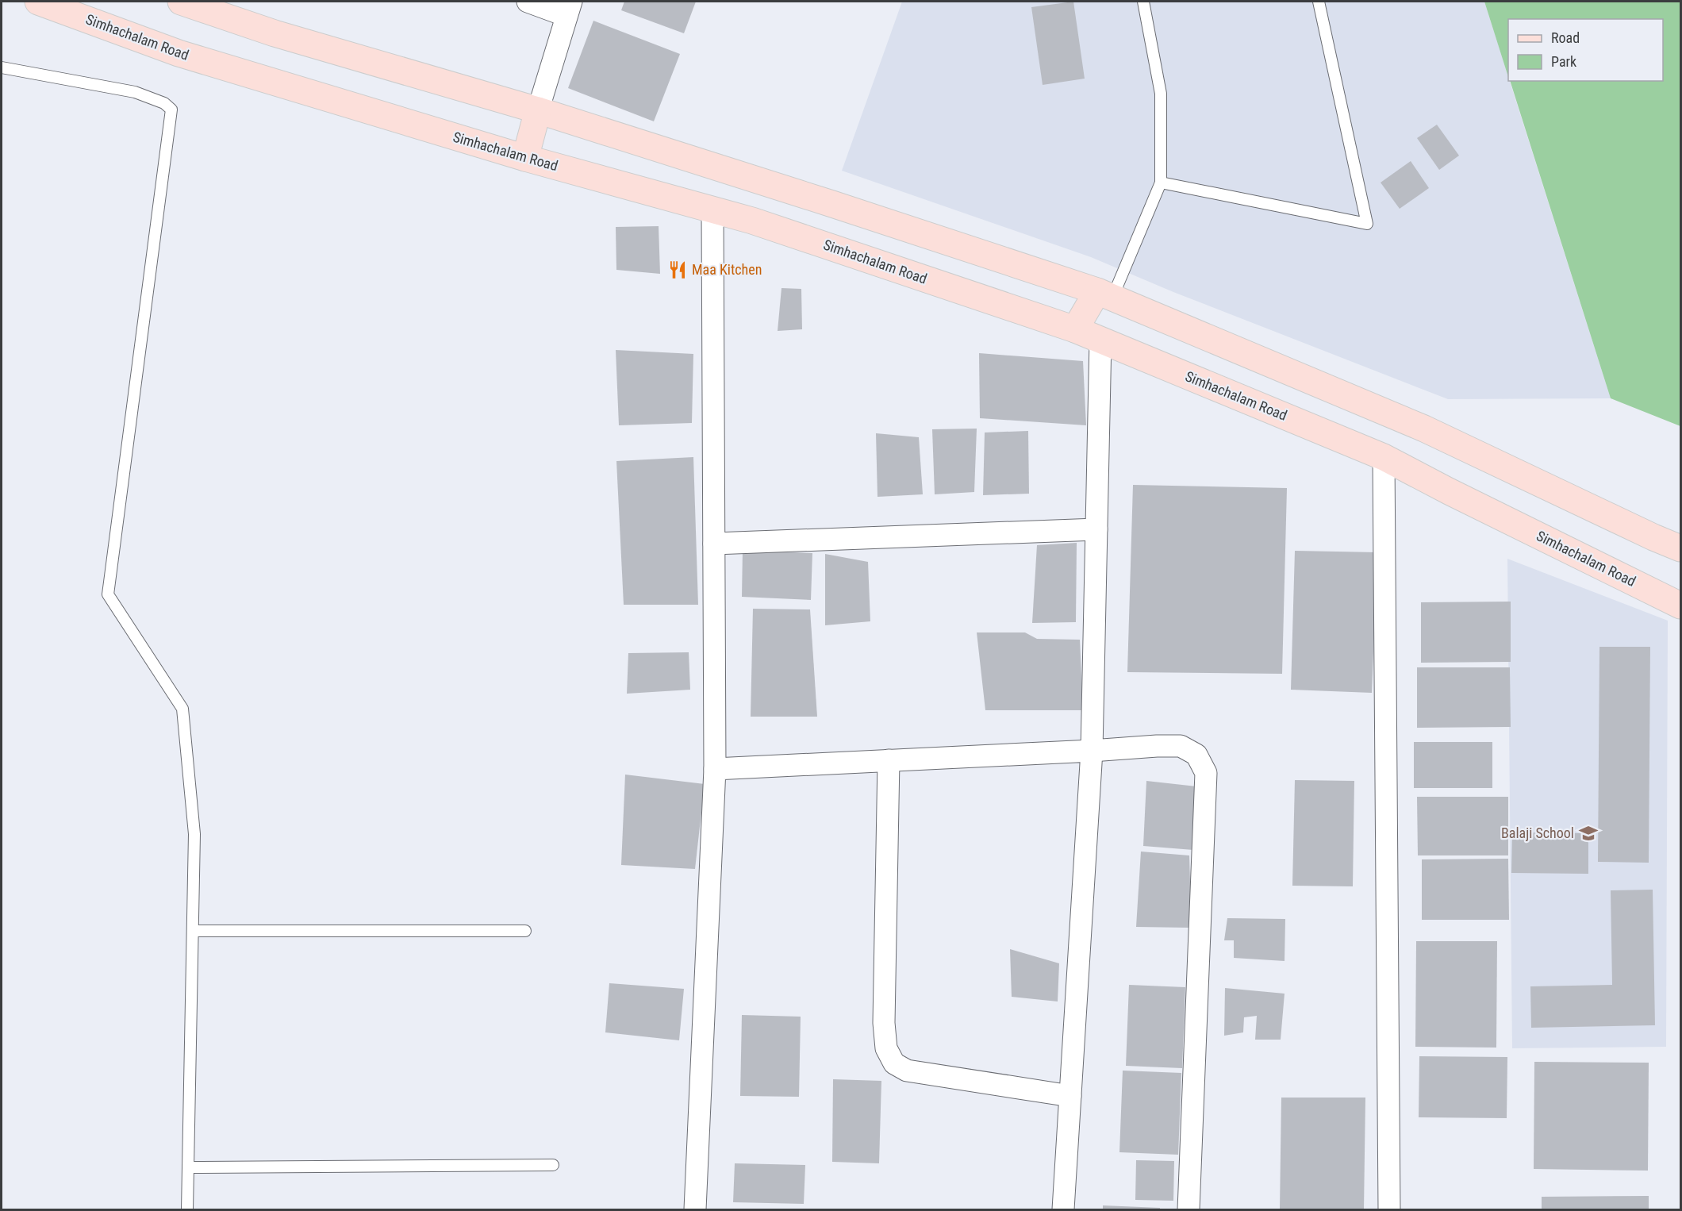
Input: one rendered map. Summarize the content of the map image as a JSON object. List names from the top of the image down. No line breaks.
{"streets":{"main road":["Simhachalam Road"]},"places":{"restaurant":["Maa Kitchen"],"school or university":["Balaji School"]},"legend":["Road","Park"]}
